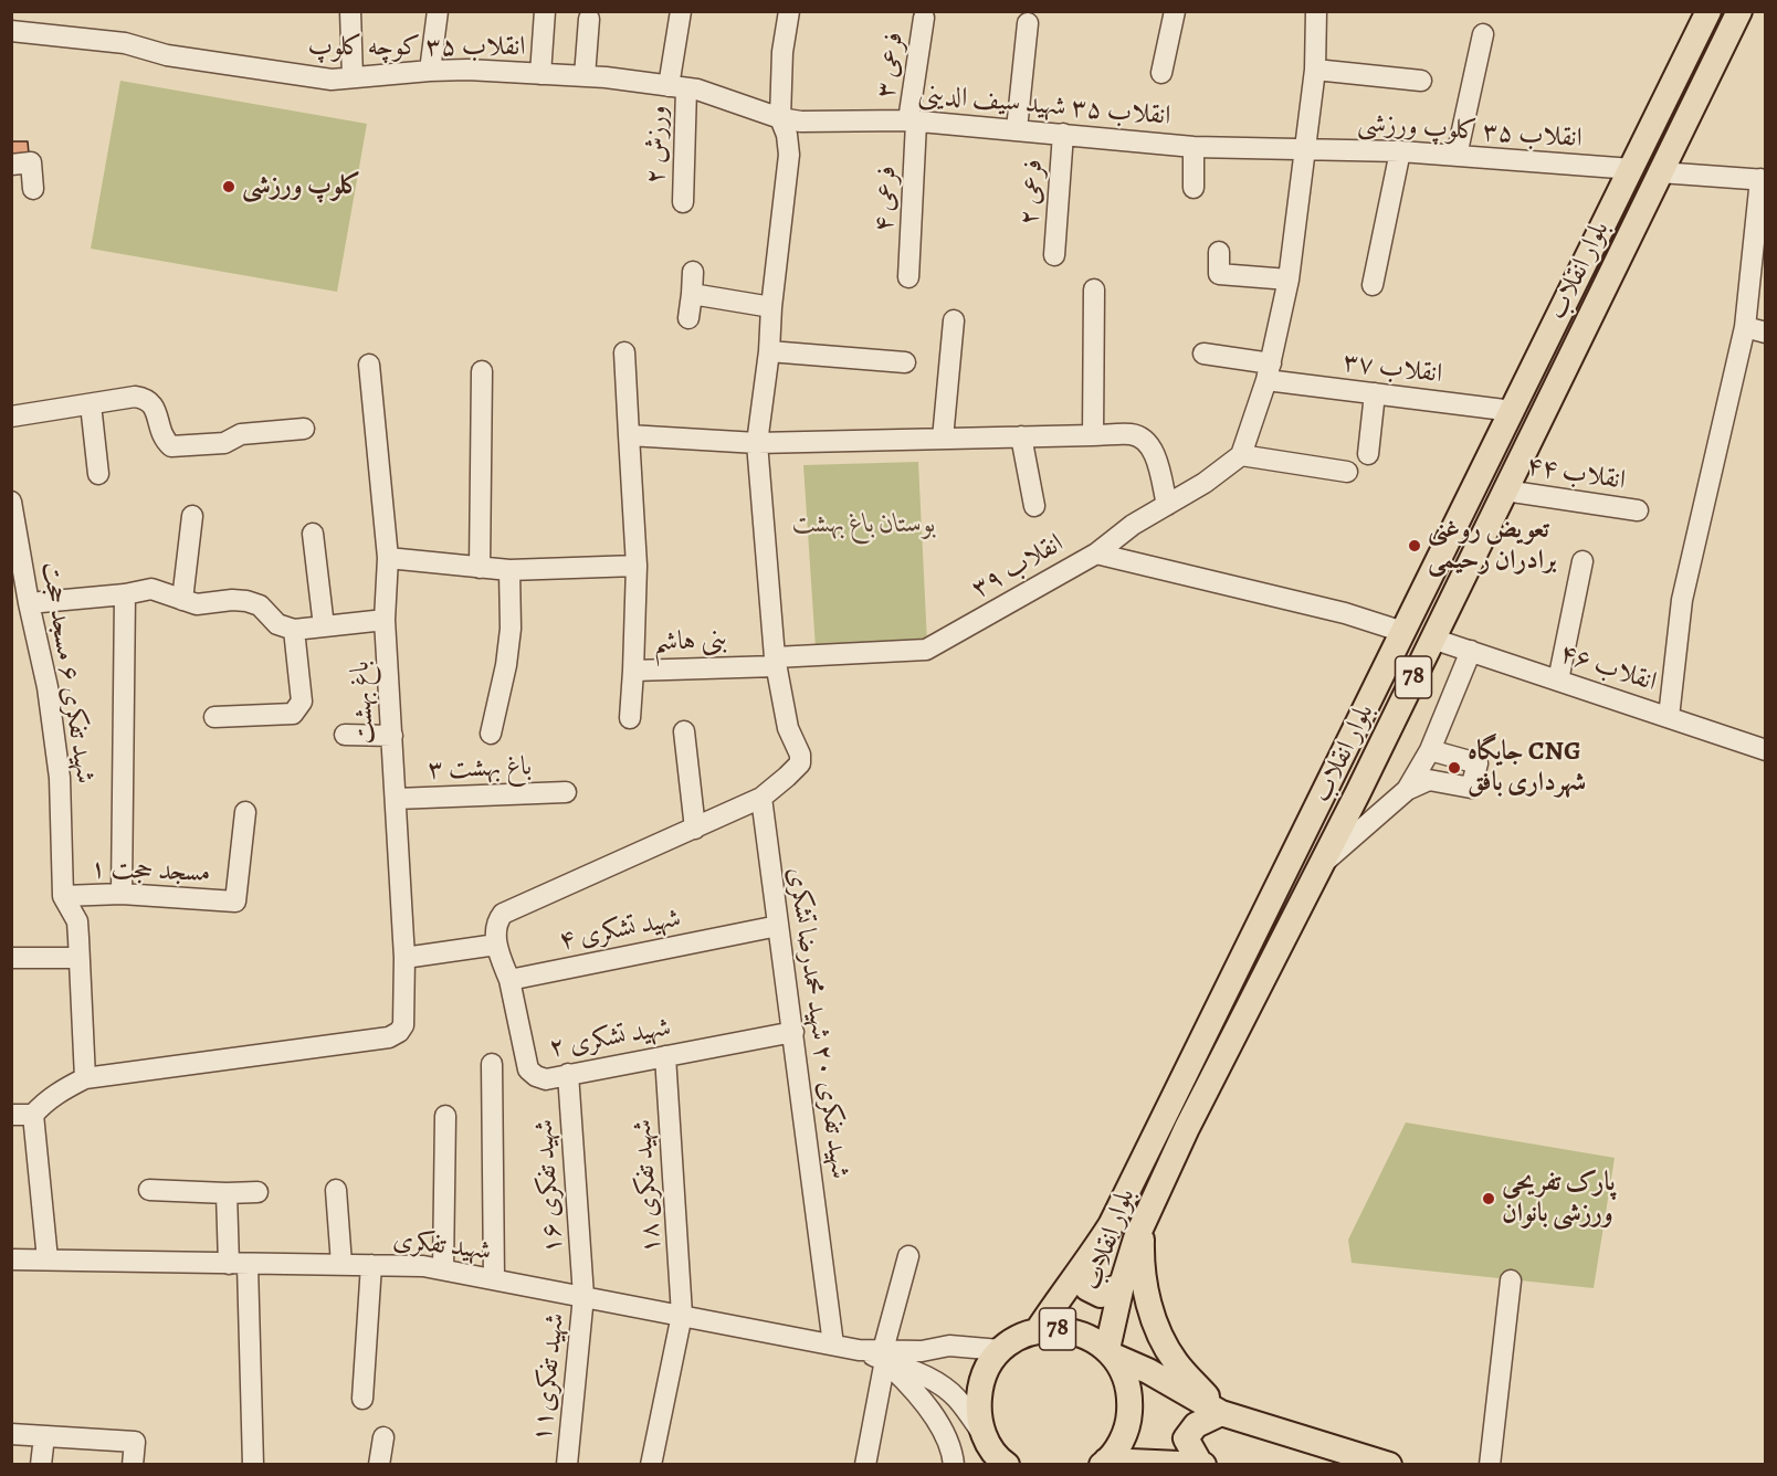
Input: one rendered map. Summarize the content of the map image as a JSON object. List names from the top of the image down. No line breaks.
{"streets":{"main road":["بلوار انقلاب","78"],"street":["انقلاب ۳۵ کوچه کلوپ","فرعی ۳","انقلاب ۳۵ شهید سیف الدینی","انقلاب ۳۵ کلوپ ورزشی","ورزش ۲","فرعی ۲","فرعی ۴","انقلاب ۳۷","انقلاب ۴۴","انقلاب ۳۹","بنی هاشم","انقلاب ۴۶","شهید تفکری ۶ مسجد حجت","باغ بهشت","باغ بهشت ۳","مسجد حجت ۱","شهید تشکری ۴","شهید تفکری ۲۰ شهید محمدرضا تشکری","شهید تشکری ۲","شهید تفکری ۱۶","شهید تفکری ۱۸","شهید تفکری","شهید تفکری۱۱"]},"crossings":[["انقلاب ۳۵ کوچه کلوپ","انقلاب ۳۵ شهید سیف الدینی"],["انقلاب ۳۵ کوچه کلوپ","ورزش ۲"],["فرعی ۳","انقلاب ۳۵ شهید سیف الدینی"],["فرعی ۳","فرعی ۴"],["انقلاب ۳۵ شهید سیف الدینی","انقلاب ۳۵ کلوپ ورزشی"],["انقلاب ۳۵ شهید سیف الدینی","فرعی ۲"],["انقلاب ۳۵ شهید سیف الدینی","فرعی ۴"],["انقلاب ۳۵ کلوپ ورزشی","بلوار انقلاب"],["بلوار انقلاب","انقلاب ۳۷"],["بلوار انقلاب","انقلاب ۴۴"],["بلوار انقلاب","انقلاب ۳۹"],["بلوار انقلاب","انقلاب ۴۶"],["بلوار انقلاب","78"],["انقلاب ۳۹","بنی هاشم"],["شهید تفکری ۶ مسجد حجت","باغ بهشت"],["شهید تفکری ۶ مسجد حجت","مسجد حجت ۱"],["78","شهید تفکری"],["باغ بهشت","باغ بهشت ۳"],["شهید تشکری ۴","شهید تفکری ۲۰ شهید محمدرضا تشکری"],["شهید تشکری ۴","شهید تشکری ۲"],["شهید تفکری ۲۰ شهید محمدرضا تشکری","شهید تشکری ۲"],["شهید تفکری ۲۰ شهید محمدرضا تشکری","شهید تفکری"],["شهید تشکری ۲","شهید تفکری ۱۶"],["شهید تشکری ۲","شهید تفکری ۱۸"],["شهید تفکری ۱۶","شهید تفکری"],["شهید تفکری ۱۶","شهید تفکری۱۱"],["شهید تفکری ۱۸","شهید تفکری"],["شهید تفکری","شهید تفکری۱۱"]],"parks":["بوستان باغ بهشت"],"places":["کلوپ ورزشی","تعویض روغنی برادران رحیمی","جایگاه CNG شهرداری بافق","پارک تفریحی ورزشی بانوان"]}
